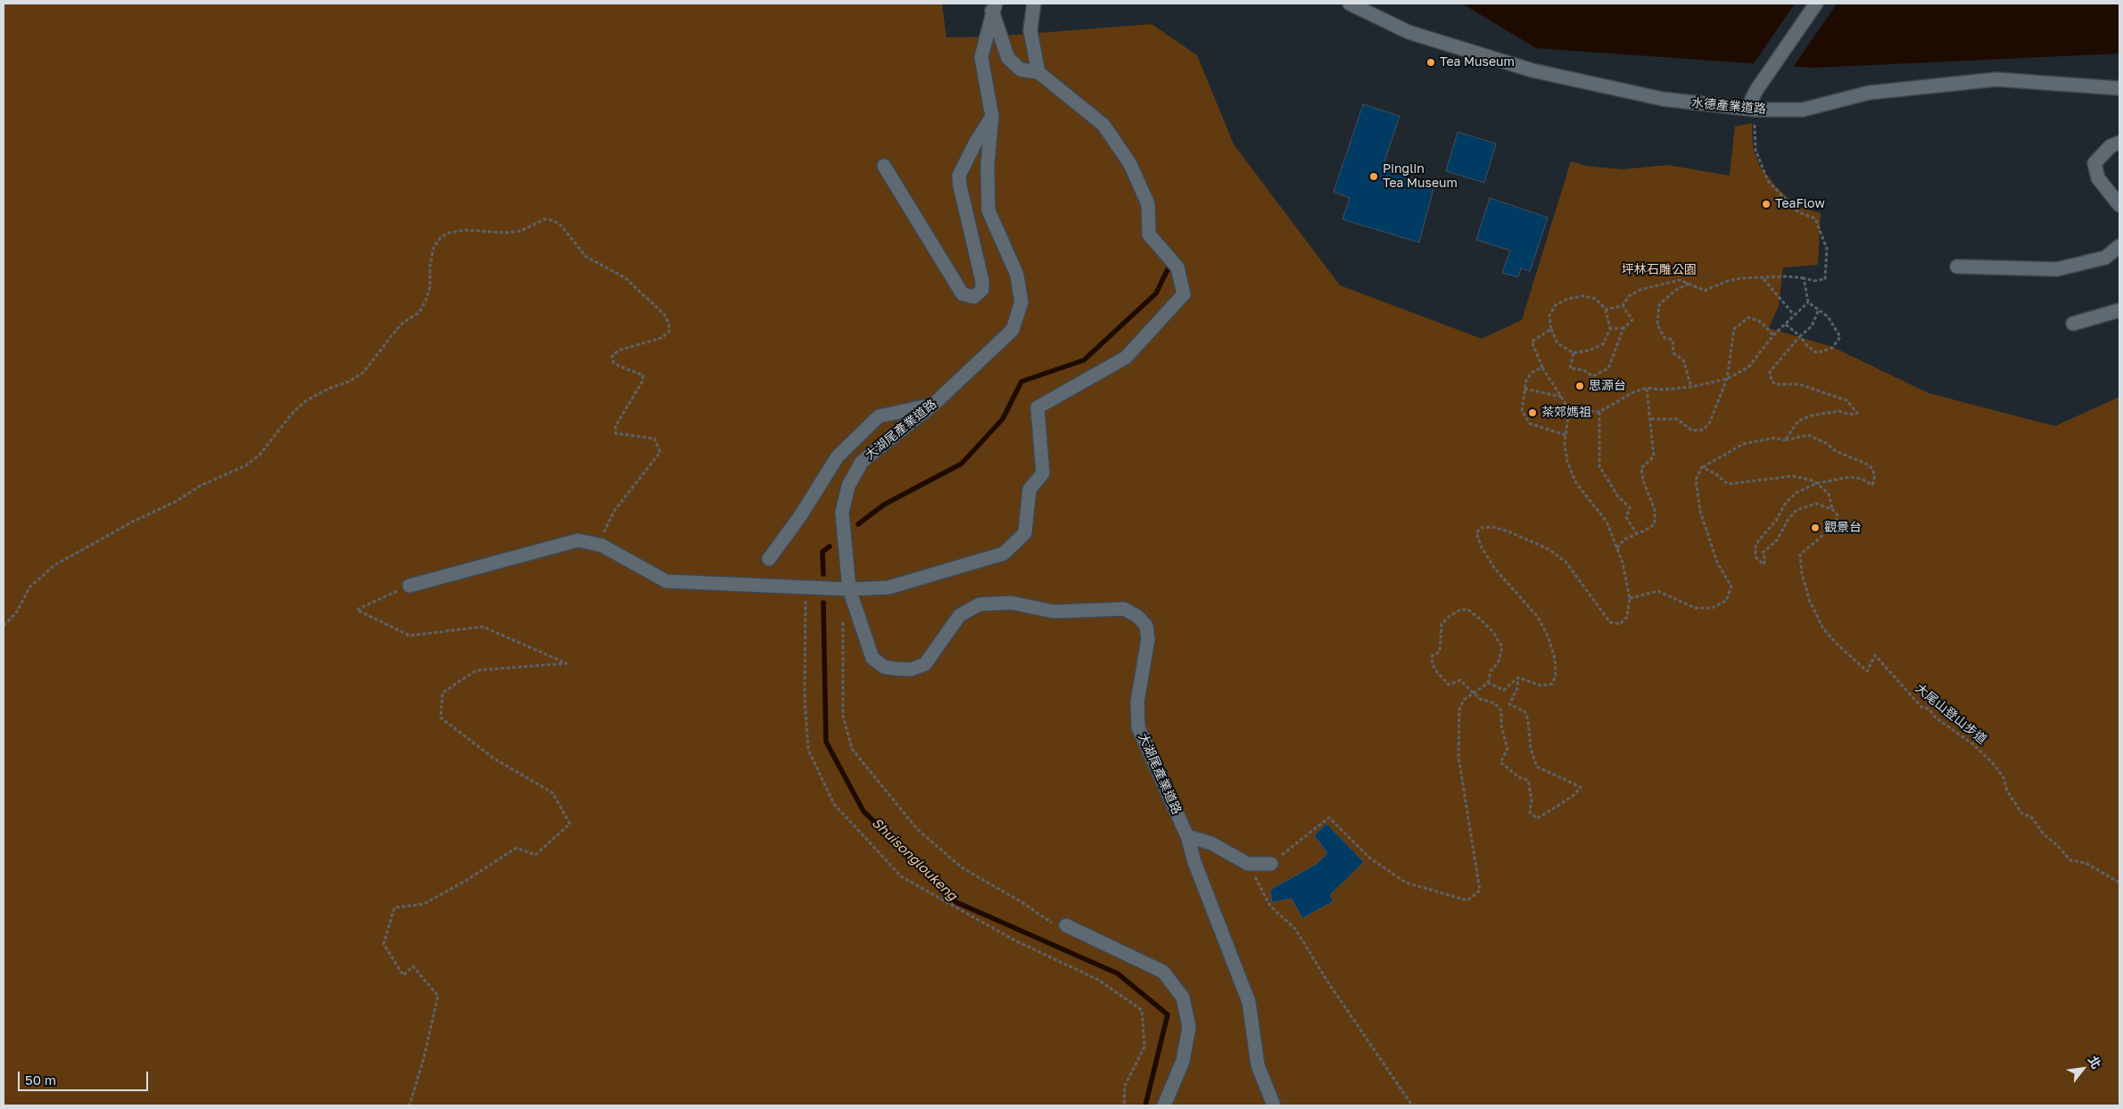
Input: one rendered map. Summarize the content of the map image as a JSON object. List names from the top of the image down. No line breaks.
{"streets":{"street":["水德產業道路","大湖尾產業道路"],"path":["大尾山登山步道"]},"water":["Shuisongloukeng"],"parks":["坪林石雕公園"],"places":["Tea Museum","Pinglin Tea Museum","TeaFlow","思源台","茶郊媽祖","觀景台"],"scale_bar":"50 m","north":"top right"}
